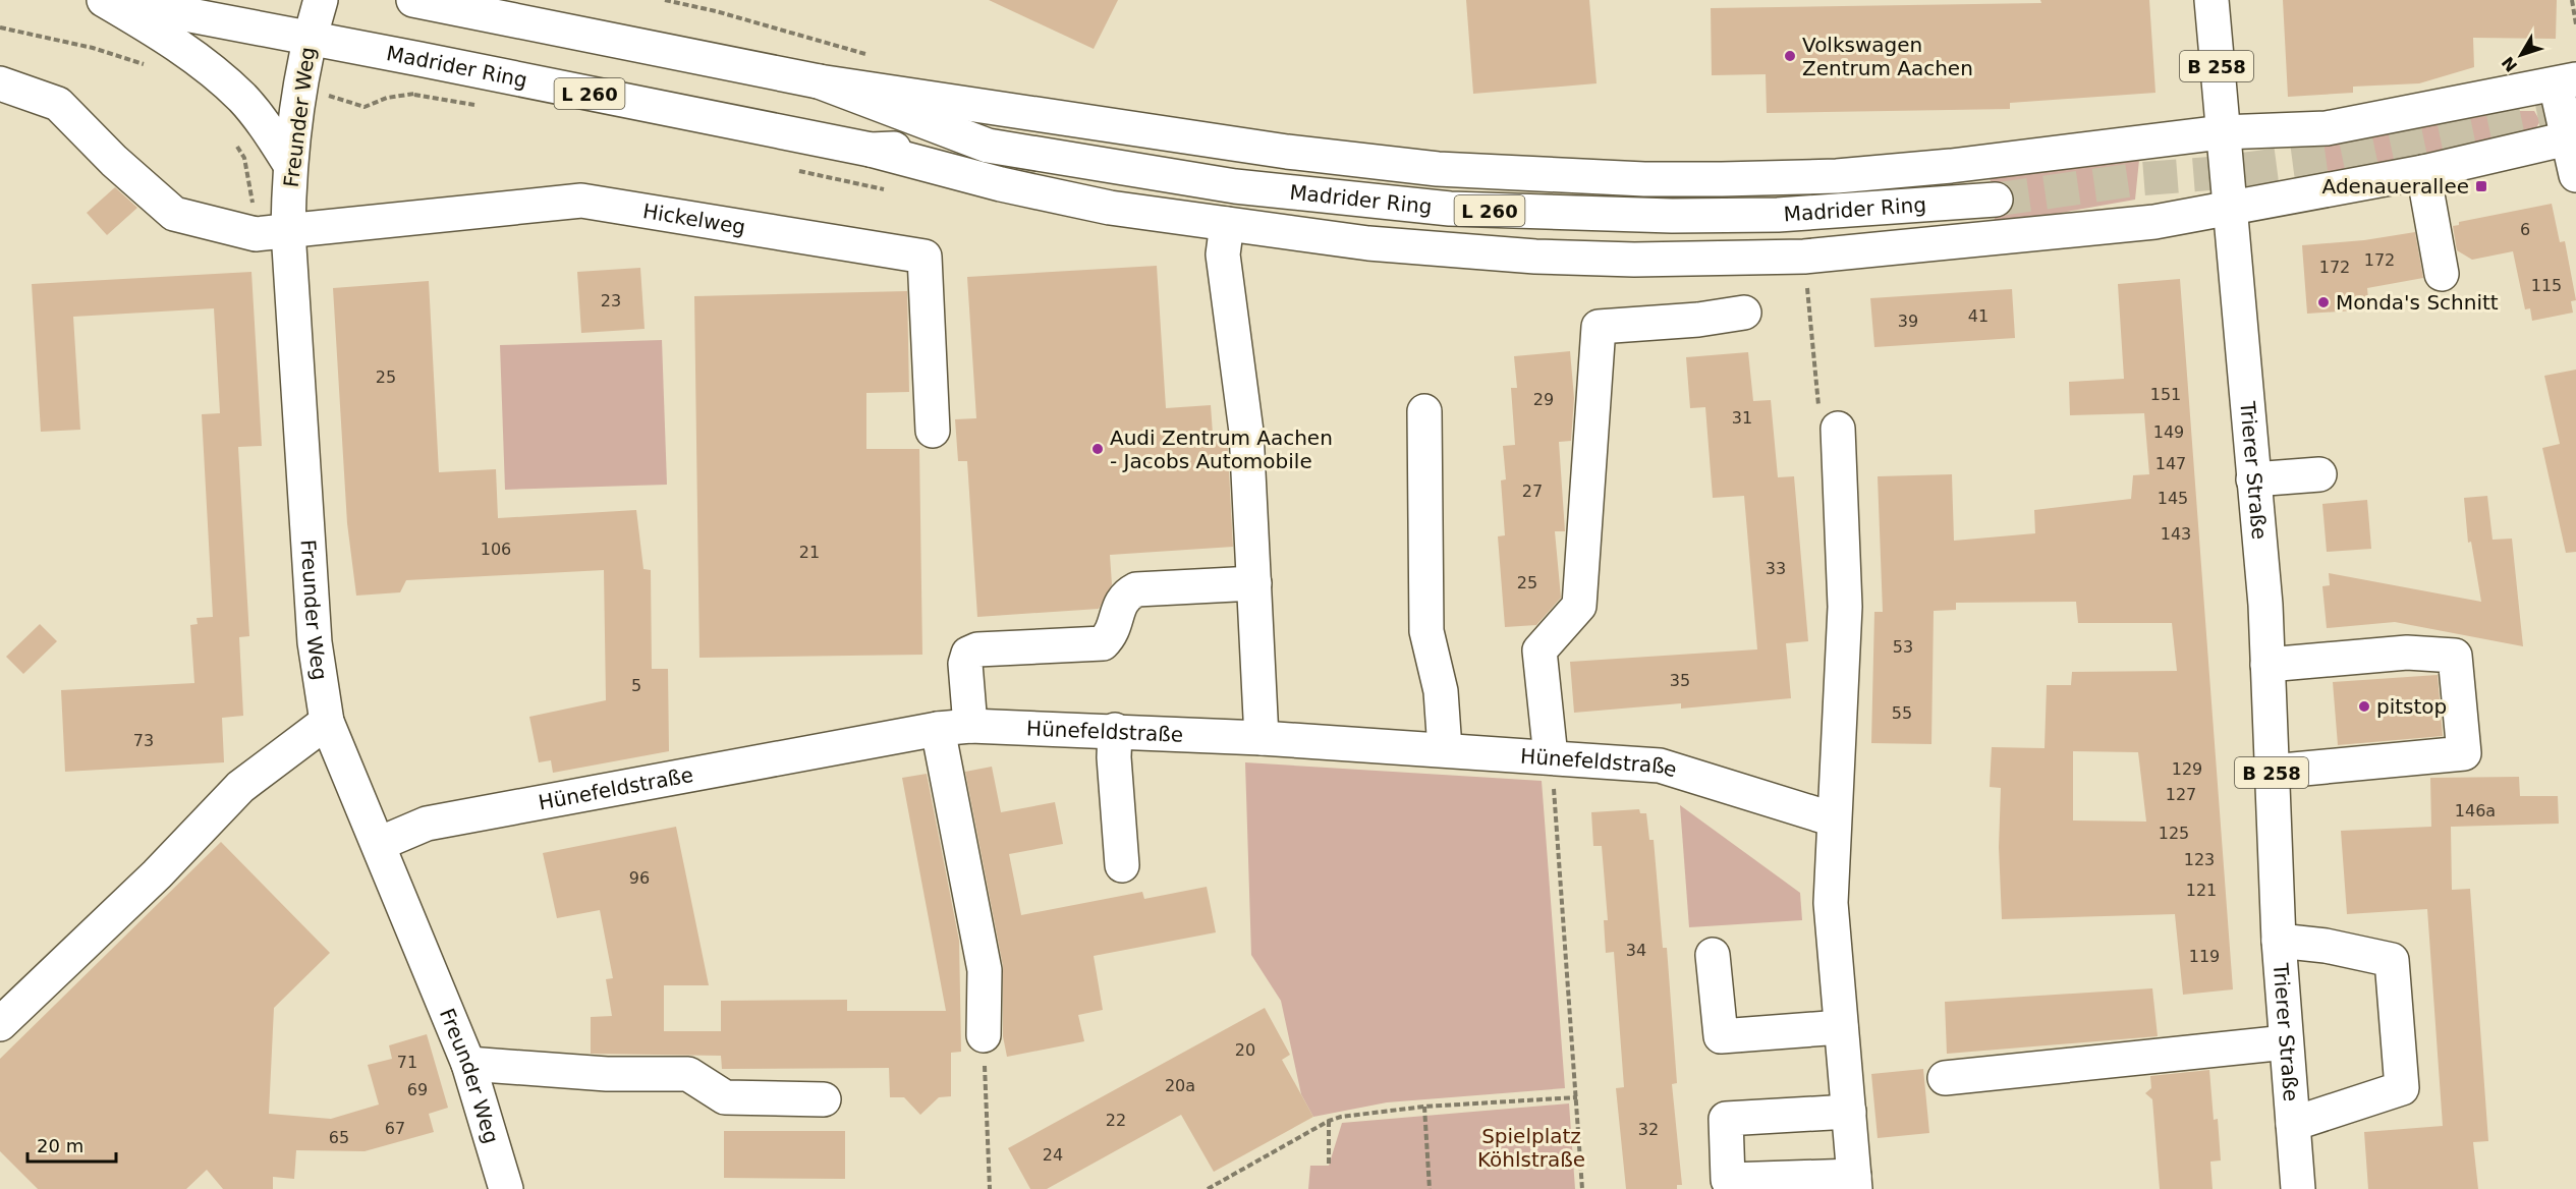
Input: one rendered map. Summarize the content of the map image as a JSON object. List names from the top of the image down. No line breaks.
{"streets":{"main road":["B 258","Madrider Ring","L 260","Freunder Weg","Hickelweg","Trierer Straße","Hünefeldstraße"]},"crossings":[["Madrider Ring","Freunder Weg"],["Freunder Weg","Hickelweg"],["Freunder Weg","Hünefeldstraße"]],"parks":["Spielplatz Köhlstraße"],"places":{"other":["Volkswagen Zentrum Aachen","Monda's Schnitt","Audi Zentrum Aachen - Jacobs Automobile","pitstop"],"transit":["Adenauerallee"]},"house_numbers":["6","172","172","115","23","41","39","25","151","29","31","149","147","27","145","143","106","21","33","25","53","35","5","55","73","129","127","146a","125","123","96","121","34","119","20","71","20a","69","22","67","32","65","24"],"scale_bar":"20 m","north":"bottom left"}
